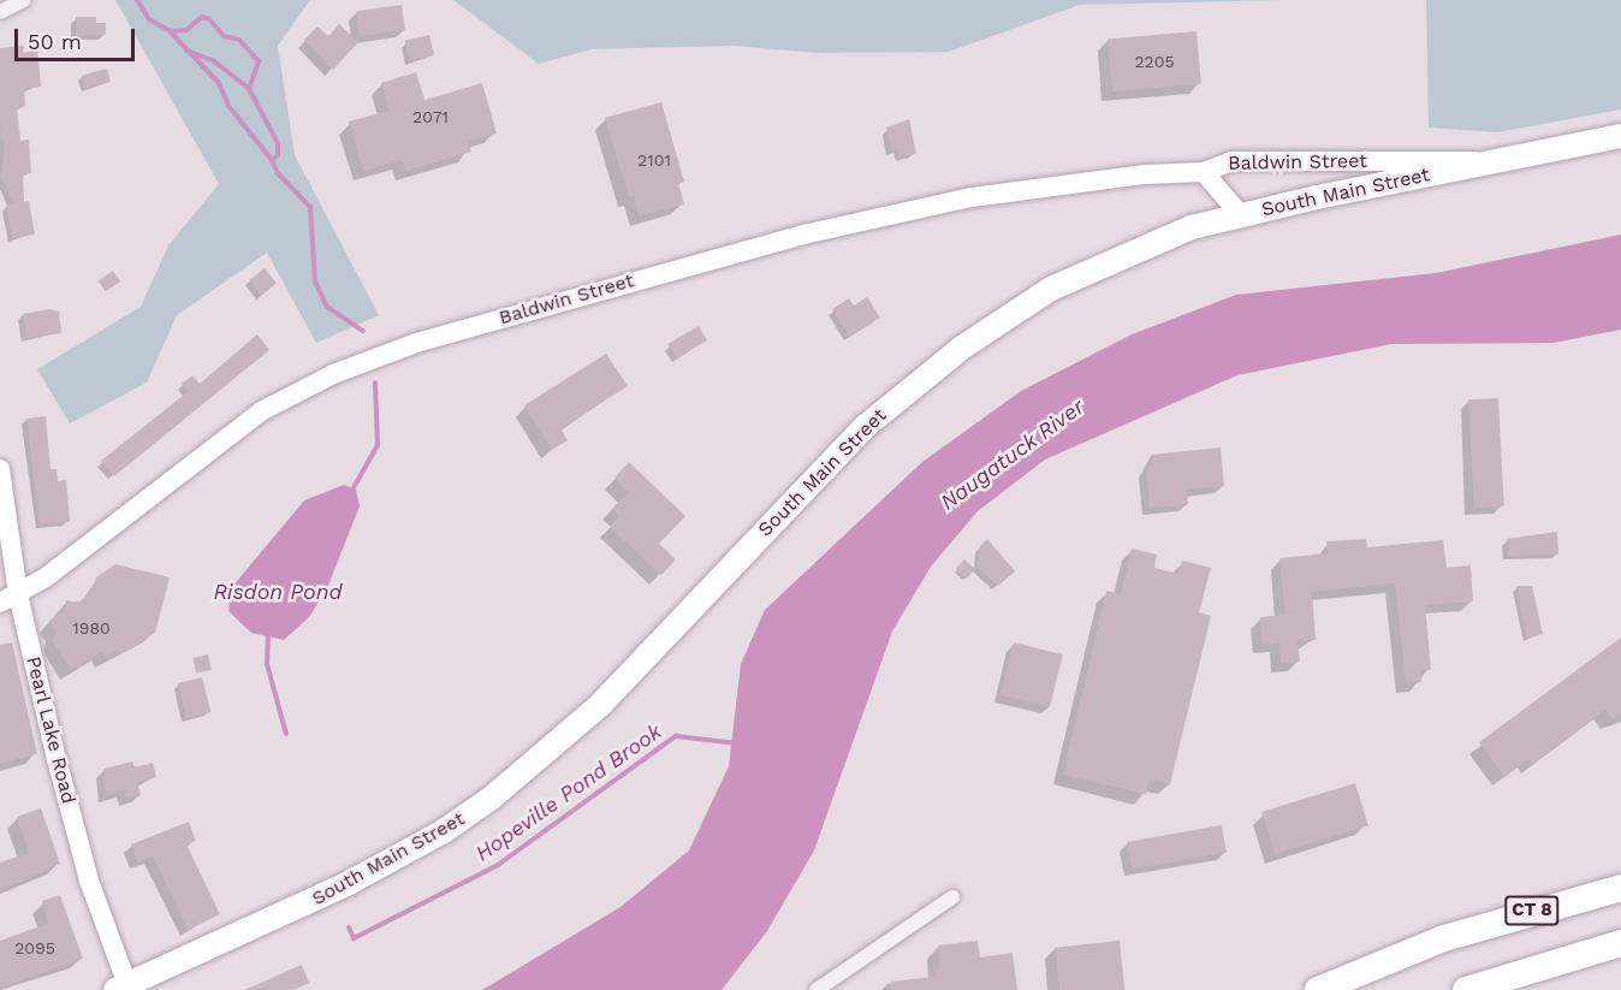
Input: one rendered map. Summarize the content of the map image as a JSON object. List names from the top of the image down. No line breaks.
{"streets":{"highway":["CT 8"],"main road":["Baldwin Street","South Main Street","Pearl Lake Road"]},"crossings":[["Baldwin Street","South Main Street"],["Baldwin Street","Pearl Lake Road"],["South Main Street","Pearl Lake Road"]],"water":["Naugatuck River","Risdon Pond","Hopeville Pond Brook"],"house_numbers":["2205","2071","2101","1980","2095"],"scale_bar":"50 m"}
